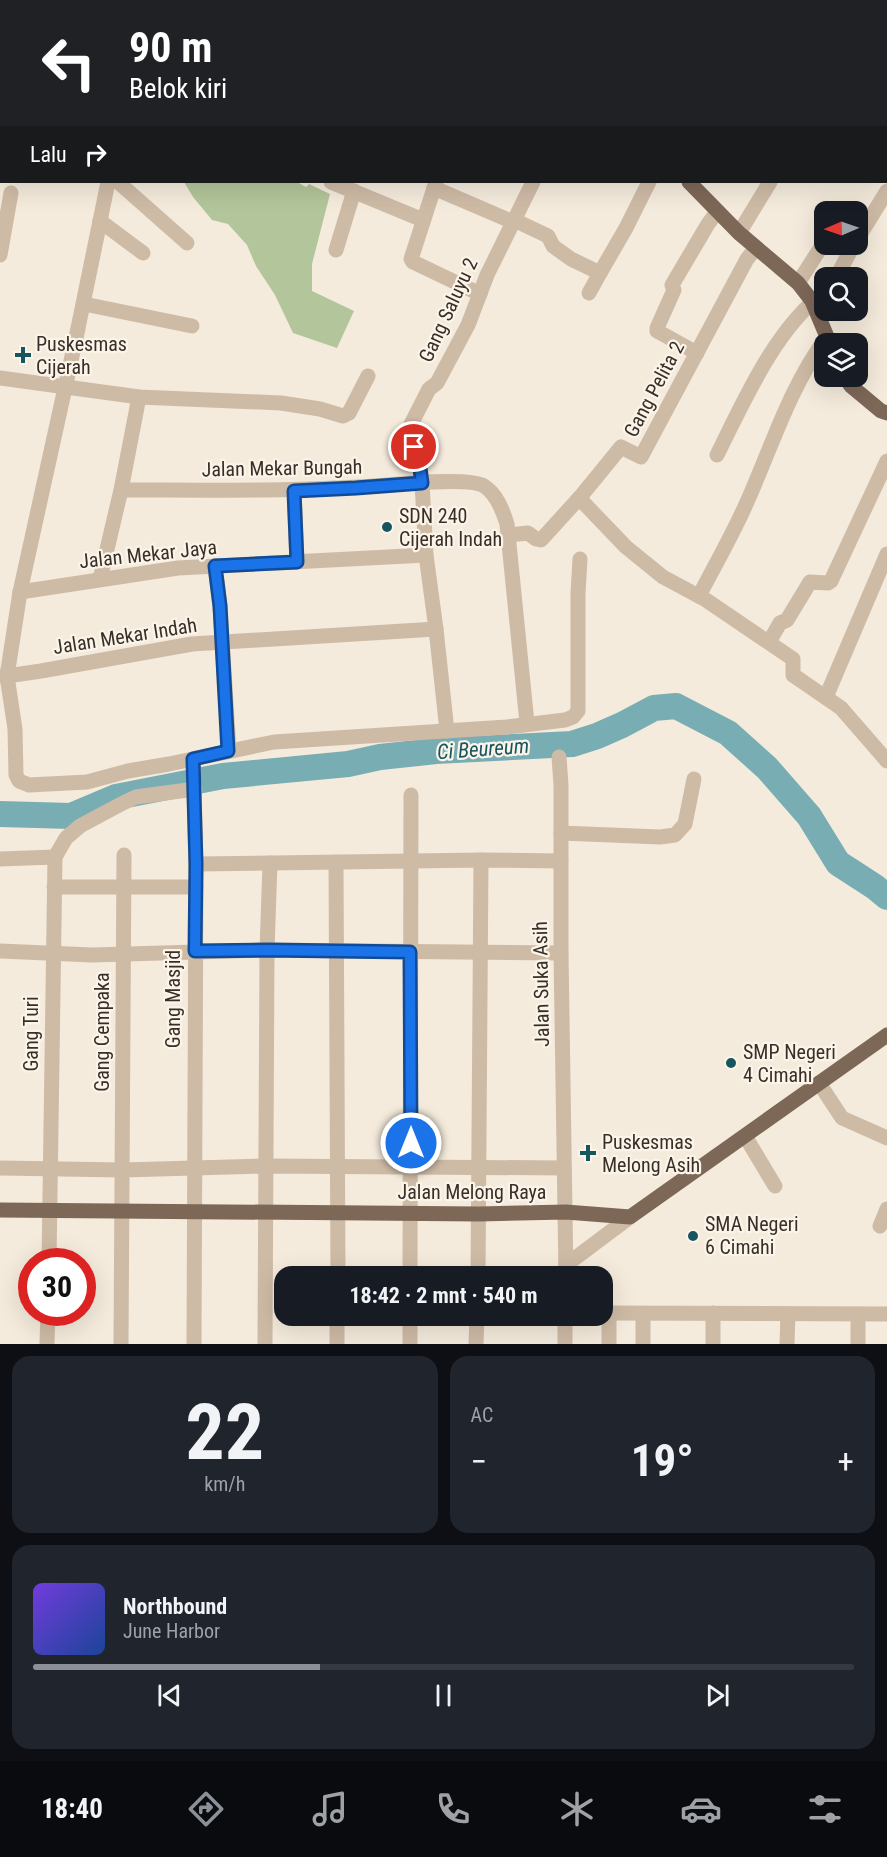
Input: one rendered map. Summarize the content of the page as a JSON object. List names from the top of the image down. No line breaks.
{"streets":{"main road":["Jalan Melong Raya"],"street":["Gang Saluyu 2","Gang Pelita 2","Jalan Mekar Bungah","Jalan Mekar Jaya","Jalan Mekar Indah","Jalan Suka Asih","Gang Masjid","Gang Cempaka","Gang Turi"]},"crossings":[["Gang Saluyu 2","Jalan Mekar Bungah"],["Gang Pelita 2","Jalan Mekar Bungah"],["Jalan Suka Asih","Jalan Melong Raya"],["Gang Masjid","Jalan Melong Raya"],["Gang Cempaka","Jalan Melong Raya"],["Gang Turi","Jalan Melong Raya"]],"water":["Ci Beureum"],"places":{"health":["Puskesmas Cijerah","Puskesmas Melong Asih"],"other":["SDN 240 Cijerah Indah","SMP Negeri 4 Cimahi","SMA Negeri 6 Cimahi"]},"north":"left","page":{"turn":["90 m","Belok kiri"],"then":"Lalu","limit":"30","trip":"18:42 · 2 mnt · 540 m","tile":[["22","km/h"],"AC"],"heat":["−","19°","+"],"song":["Northbound","June Harbor"],"tabs":"18:40"}}
